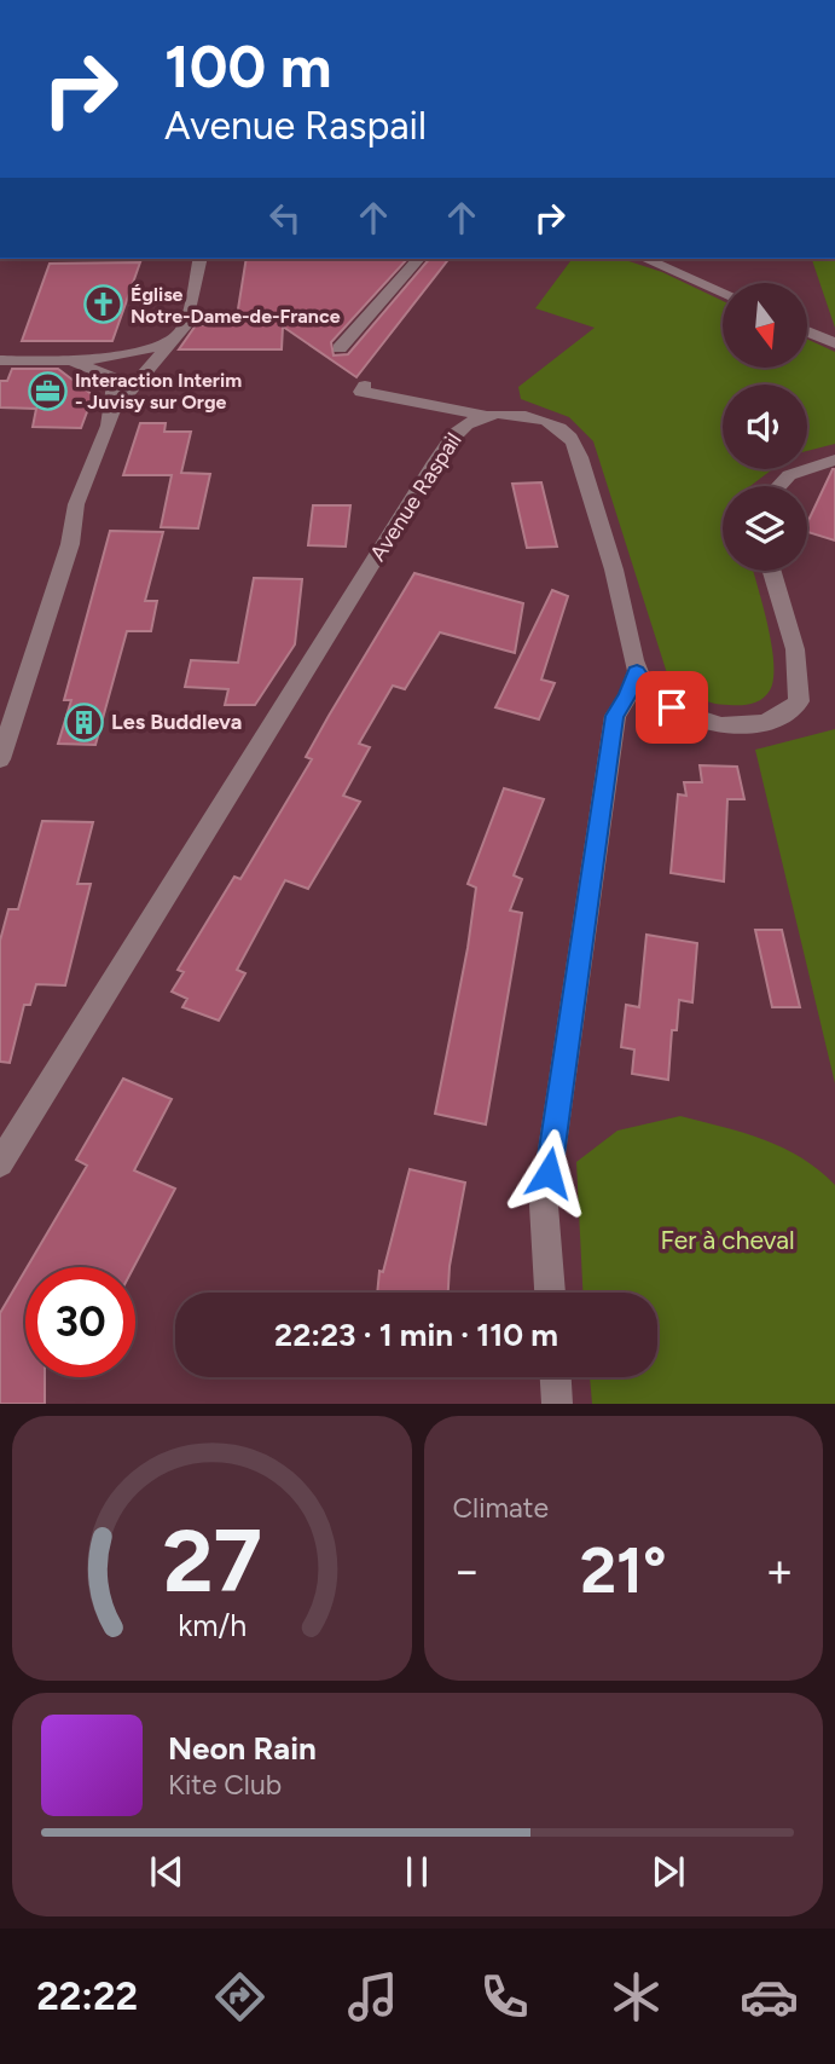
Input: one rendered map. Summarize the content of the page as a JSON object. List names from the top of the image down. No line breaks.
{"streets":{"street":["Avenue Raspail"]},"parks":["Fer à cheval"],"places":{"church":["Église Notre-Dame-de-France"],"office":["Interaction Interim - Juvisy sur Orge"],"building":["Les Buddleva"]},"north":"bottom","page":{"turn":["100 m","Avenue Raspail"],"limit":"30","trip":"22:23 · 1 min · 110 m","tile":"Climate","heat":["−","21°","+"],"song":["Neon Rain","Kite Club"],"tabs":"22:22","gauge":["27","km/h"]}}
